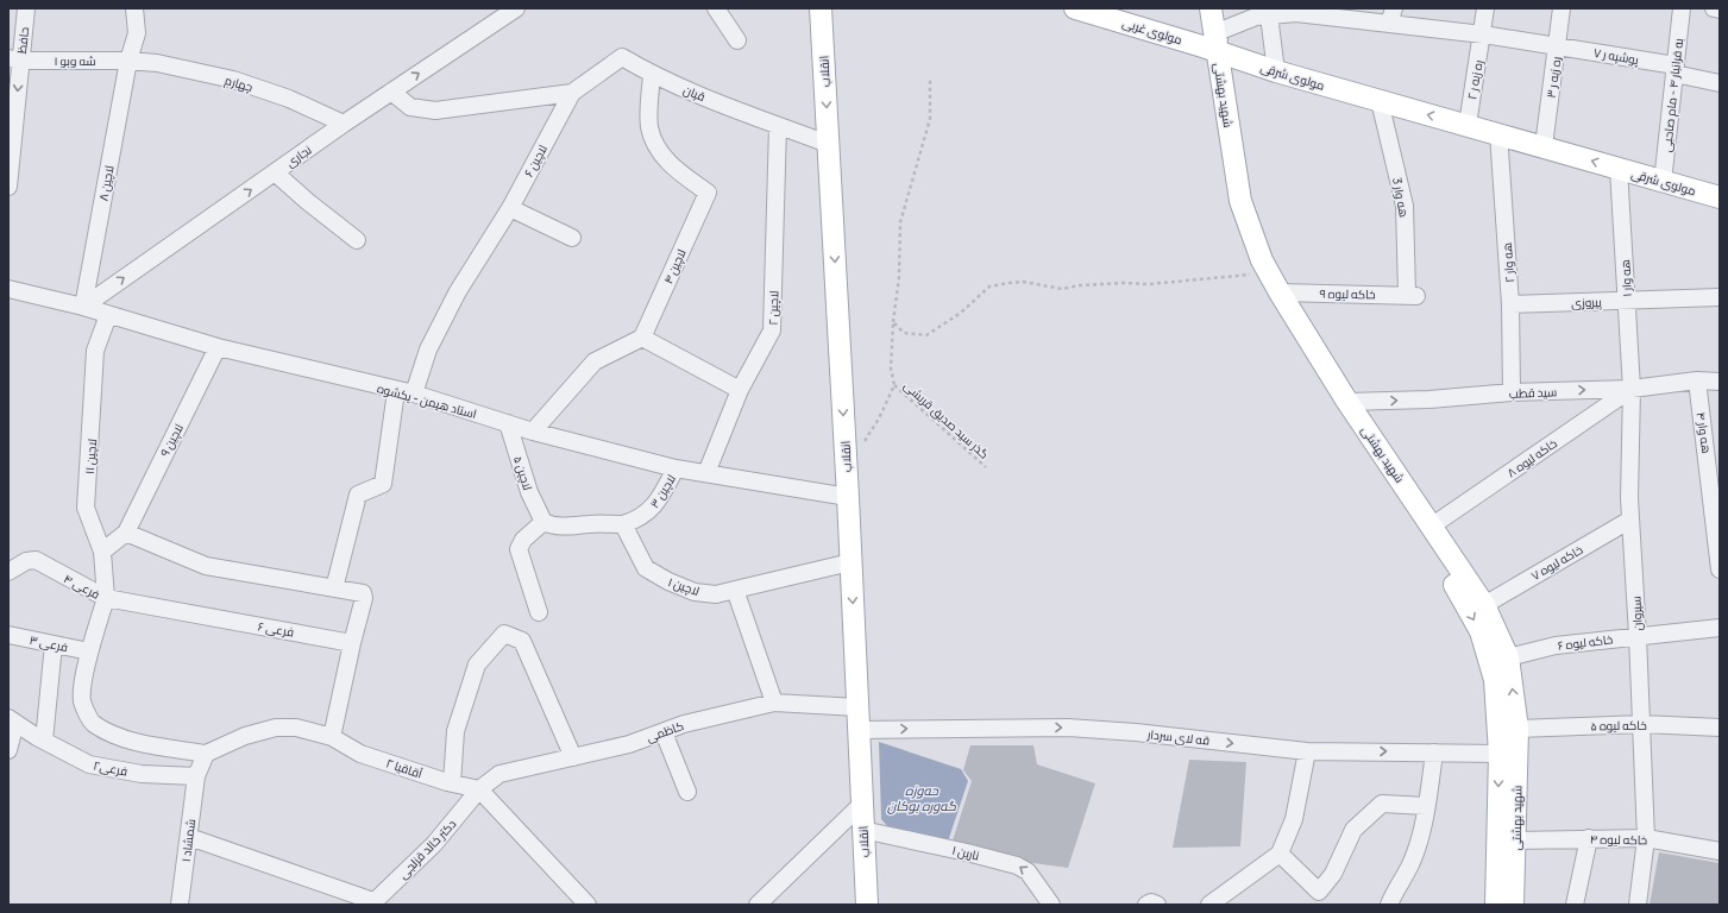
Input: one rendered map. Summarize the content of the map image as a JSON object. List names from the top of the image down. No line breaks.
{"streets":{"main road":["مولوی غربی","انقلاب","مولوی شرقی","شهید بهشتی"],"street":["حافظ","پوشپه ر ۷","شه وبو ۱","ره زبه ر ۳","ره زبه ر ۲","چهارم","قپان","به فرانبار ۴ - مام صاحبی","نجاری","لاچین ۶","لاچین ۸","هه وار 3","هه وار ۲","لاچین ۴","هه وار ۱","خاکه لیوه ۹","پیروزی","لاچین ۲","سید قطب","استاد هیمن - یکشوه","هه وار ۴","لاچین ۹","لاچین ۱۱","خاکه لیوه ۸","لاچین ۵","لاچین ۳","خاکه لیوه ۷","فرعی ۴","لاچین ۱","سیروان","فرعی ۶","خاکه لیوه ۶","فرعی ۳","خاکه لیوه ۵","کاظمی","قه لای سردار","فرعی۲","آقاقیا ۲","خاکه لیوه ۴","شمشاد ۱","دکتر خالد قزلجی","نارین ۱"],"path":["گذر سید صدیق قریشی"]},"crossings":[["مولوی غربی","مولوی شرقی"],["مولوی غربی","شهید بهشتی"],["حافظ","شه وبو ۱"],["پوشپه ر ۷","ره زبه ر ۳"],["پوشپه ر ۷","به فرانبار ۴ - مام صاحبی"],["شه وبو ۱","چهارم"],["شه وبو ۱","لاچین ۸"],["انقلاب","قپان"],["انقلاب","استاد هیمن - یکشوه"],["انقلاب","لاچین ۱"],["انقلاب","کاظمی"],["انقلاب","قه لای سردار"],["انقلاب","نارین ۱"],["مولوی شرقی","ره زبه ر ۳"],["مولوی شرقی","ره زبه ر ۲"],["مولوی شرقی","شهید بهشتی"],["مولوی شرقی","به فرانبار ۴ - مام صاحبی"],["مولوی شرقی","هه وار 3"],["مولوی شرقی","هه وار ۲"],["مولوی شرقی","هه وار ۱"],["چهارم","نجاری"],["چهارم","لاچین ۸"],["قپان","لاچین ۶"],["قپان","لاچین ۴"],["قپان","لاچین ۲"],["شهید بهشتی","خاکه لیوه ۹"],["شهید بهشتی","سید قطب"],["شهید بهشتی","خاکه لیوه ۸"],["شهید بهشتی","خاکه لیوه ۷"],["شهید بهشتی","خاکه لیوه ۶"],["شهید بهشتی","خاکه لیوه ۵"],["شهید بهشتی","قه لای سردار"],["شهید بهشتی","خاکه لیوه ۴"],["نجاری","لاچین ۸"],["نجاری","استاد هیمن - یکشوه"],["لاچین ۶","استاد هیمن - یکشوه"],["لاچین ۸","استاد هیمن - یکشوه"],["هه وار 3","خاکه لیوه ۹"],["هه وار ۲","پیروزی"],["هه وار ۲","سید قطب"],["هه وار ۱","پیروزی"],["هه وار ۱","سید قطب"],["هه وار ۱","خاکه لیوه ۸"],["هه وار ۱","سیروان"],["لاچین ۲","استاد هیمن - یکشوه"],["سید قطب","هه وار ۴"],["سید قطب","خاکه لیوه ۸"],["سید قطب","سیروان"],["استاد هیمن - یکشوه","لاچین ۹"],["استاد هیمن - یکشوه","لاچین ۱۱"],["استاد هیمن - یکشوه","لاچین ۵"],["استاد هیمن - یکشوه","لاچین ۳"],["لاچین ۱۱","فرعی ۴"],["لاچین ۱۱","فرعی ۶"],["خاکه لیوه ۸","سیروان"],["لاچین ۳","لاچین ۱"],["خاکه لیوه ۷","سیروان"],["فرعی ۴","فرعی ۶"],["فرعی ۴","فرعی ۳"],["سیروان","خاکه لیوه ۶"],["سیروان","خاکه لیوه ۵"],["سیروان","خاکه لیوه ۴"],["کاظمی","آقاقیا ۲"],["کاظمی","دکتر خالد قزلجی"],["فرعی۲","شمشاد ۱"],["آقاقیا ۲","دکتر خالد قزلجی"]],"one_way":["حافظ","انقلاب","نجاری","سید قطب","قه لای سردار","نارین ۱"],"water":["حه‌وزه گه‌وره بوکان"]}
